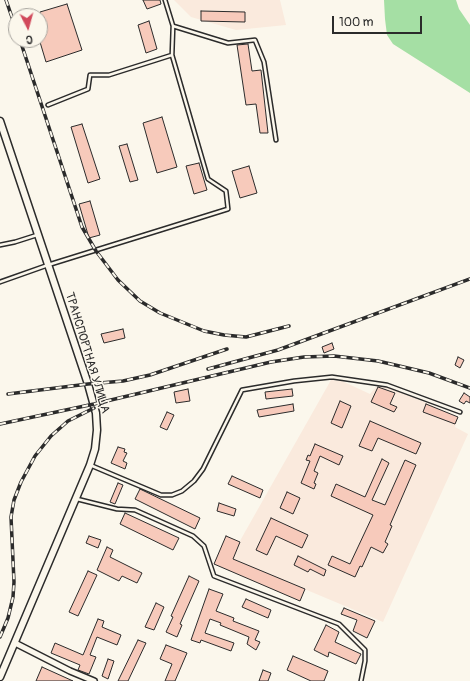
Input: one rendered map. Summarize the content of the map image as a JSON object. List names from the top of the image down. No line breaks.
{"streets":{"street":["ТРАНСПОРТНАЯ УЛИЦА"]},"scale_bar":"100 m","north":"bottom"}
